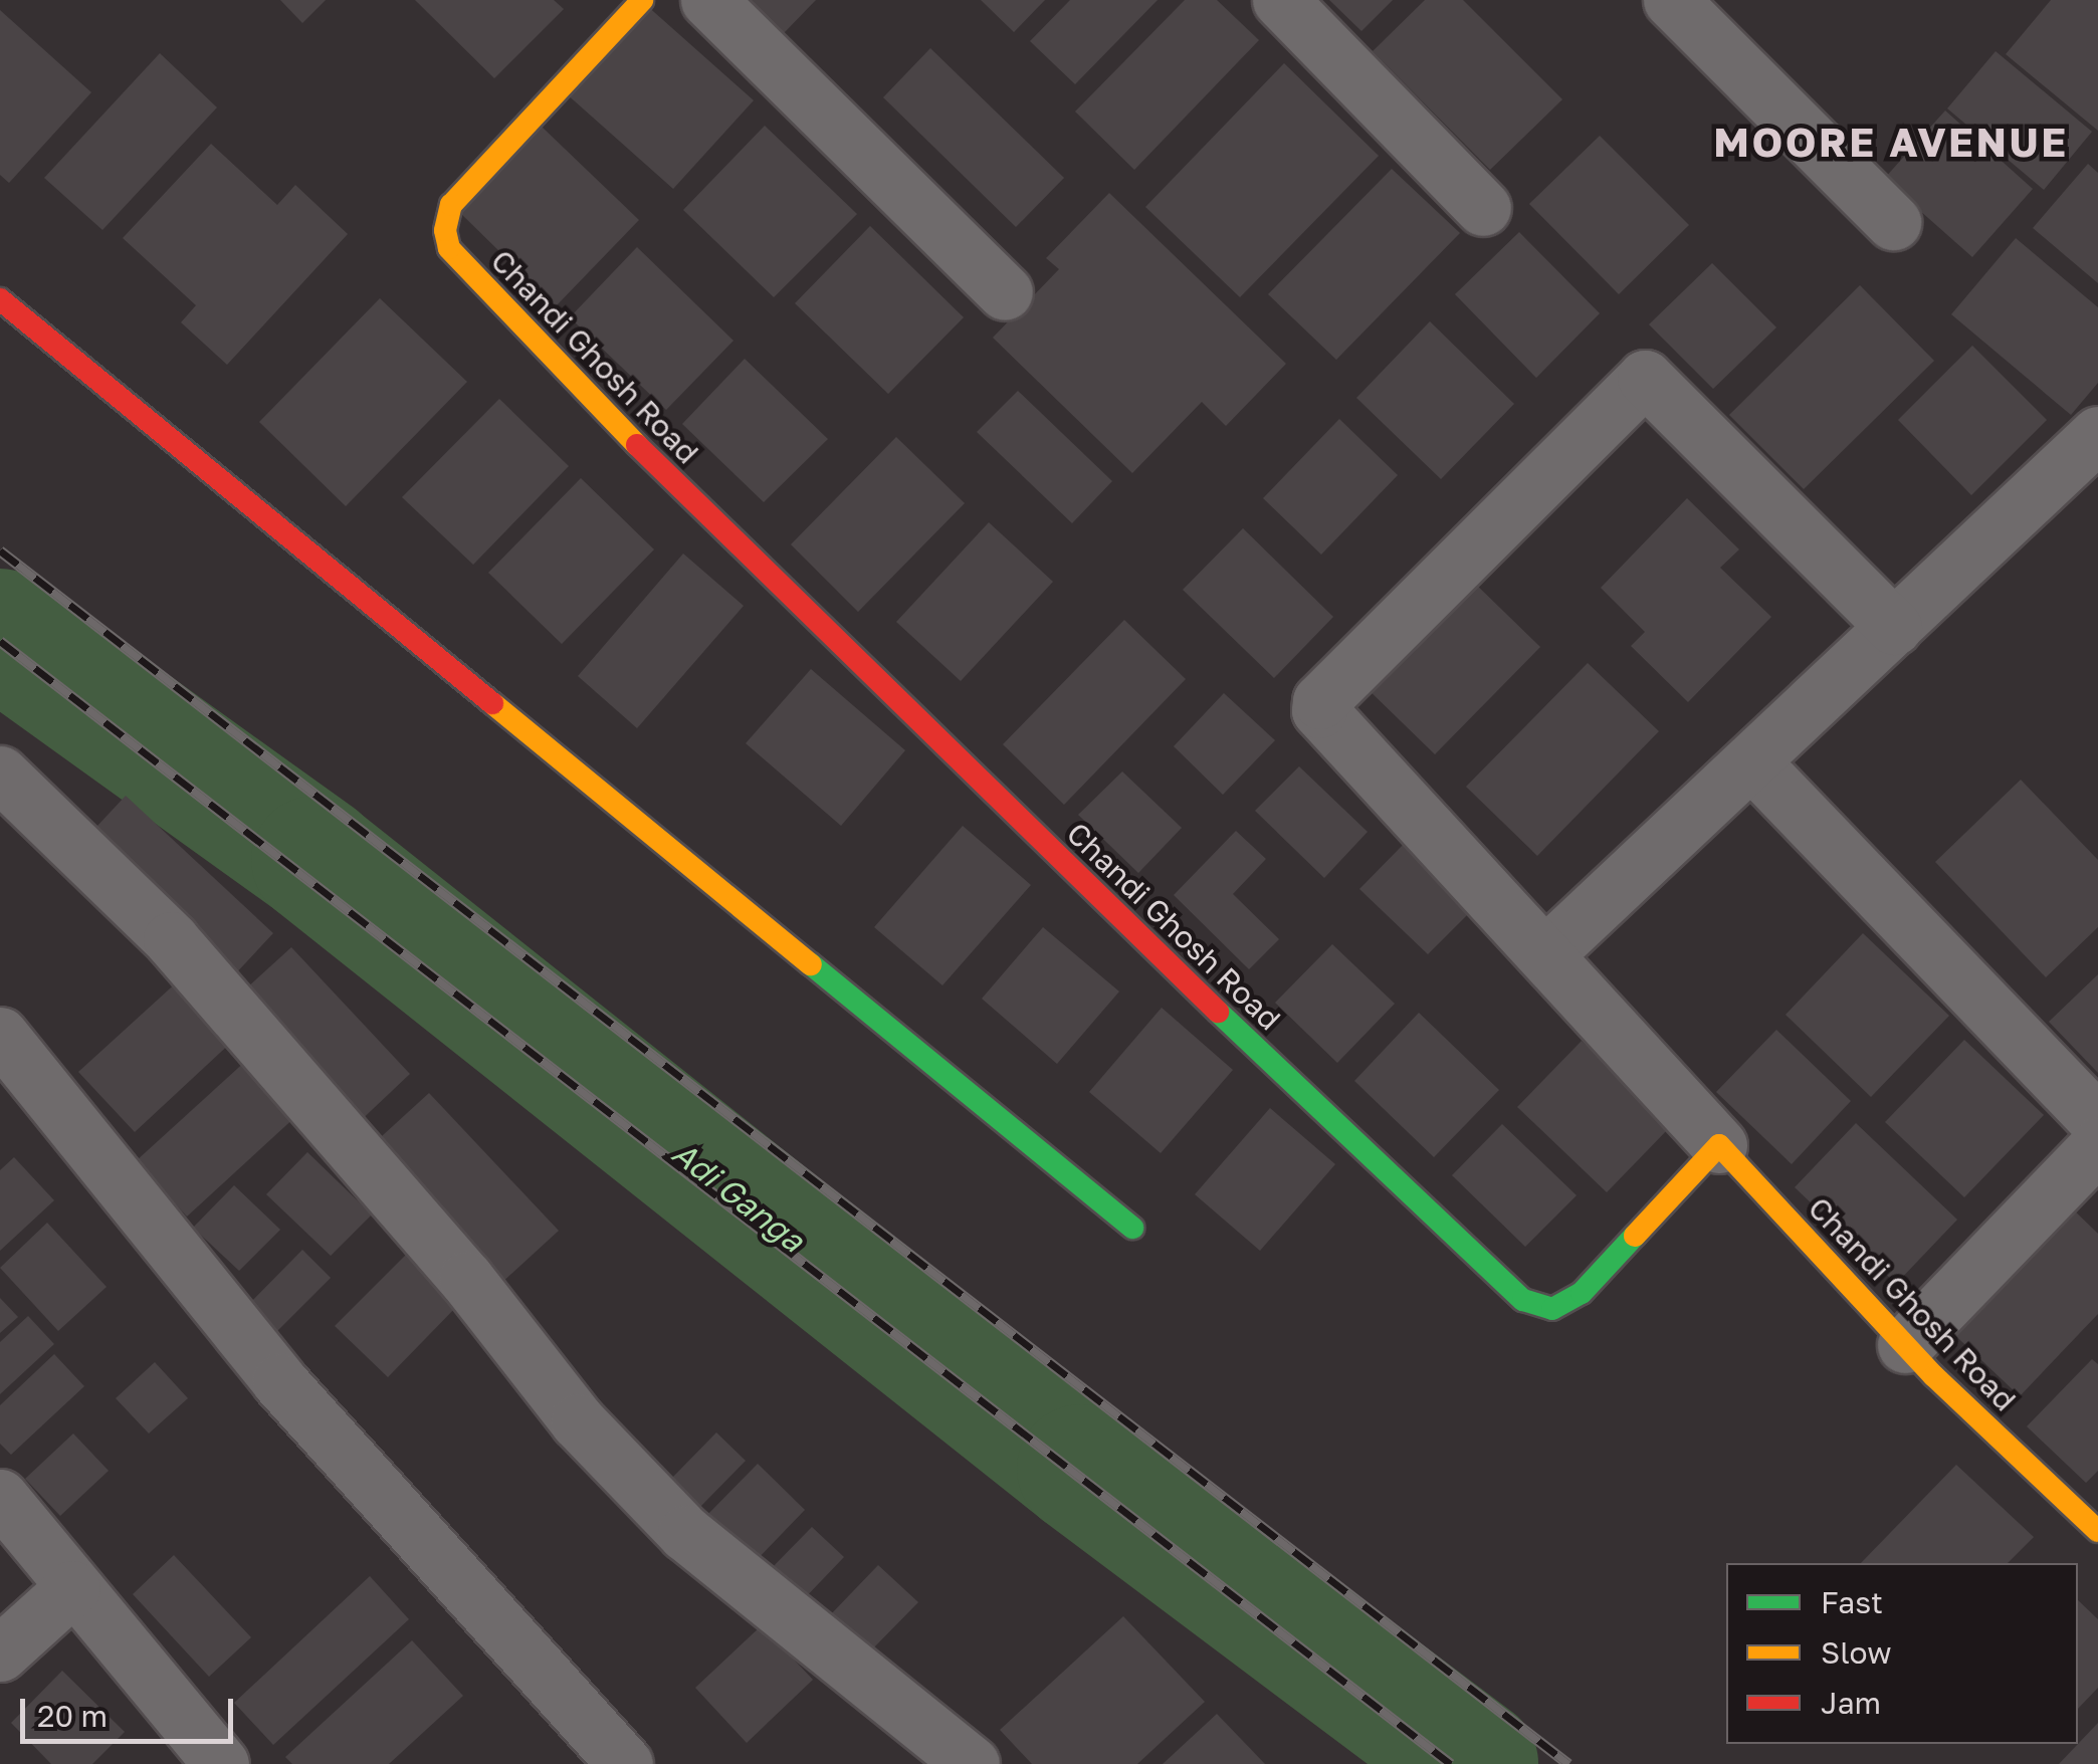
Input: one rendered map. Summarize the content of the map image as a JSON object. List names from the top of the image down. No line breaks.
{"streets":{"street":["Chandi Ghosh Road"]},"districts":["MOORE AVENUE"],"water":["Adi Ganga"],"legend":["Fast","Slow","Jam"],"scale_bar":"20 m"}
